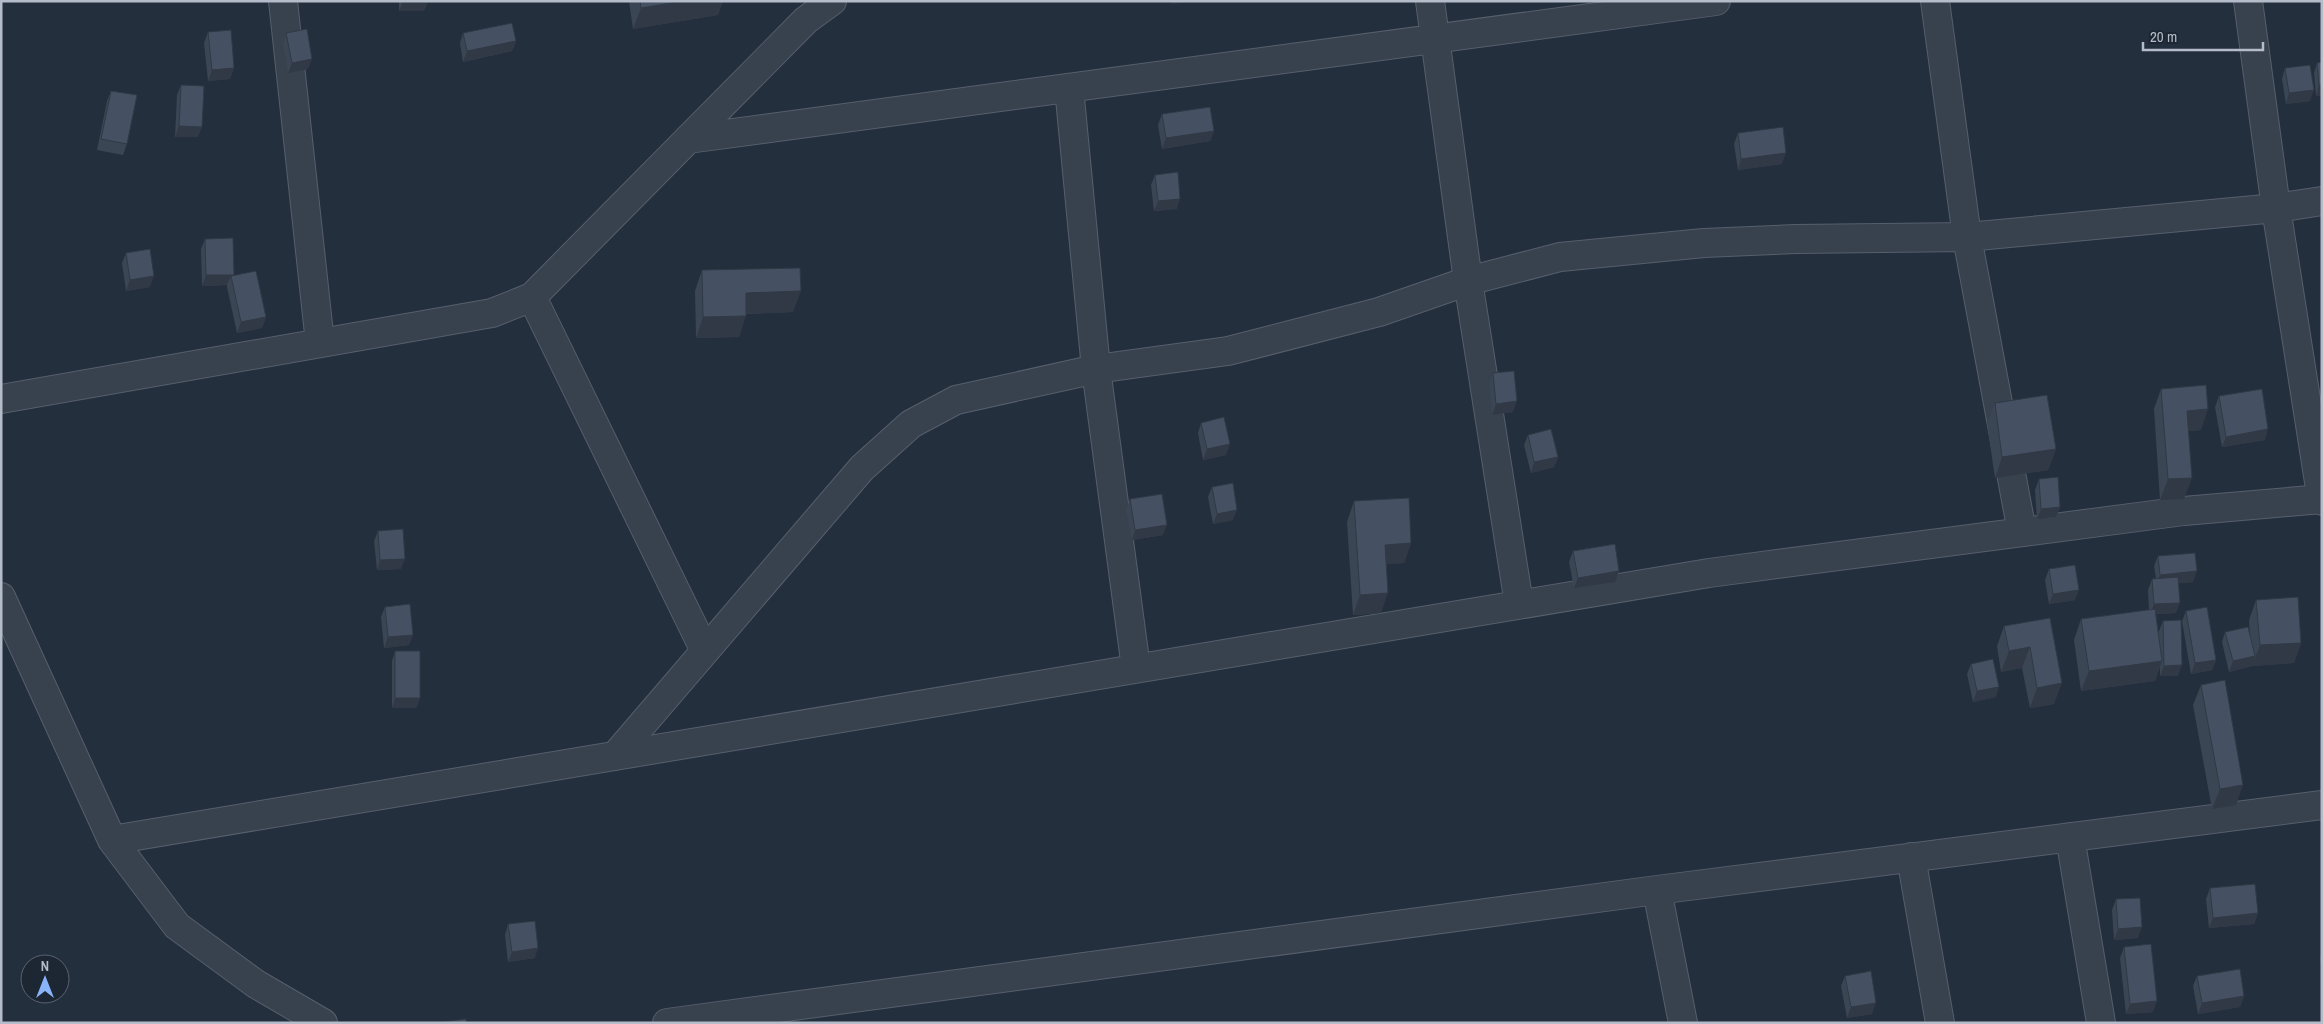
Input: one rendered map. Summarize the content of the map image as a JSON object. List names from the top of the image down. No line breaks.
{"scale_bar":"20 m","north":"top"}
